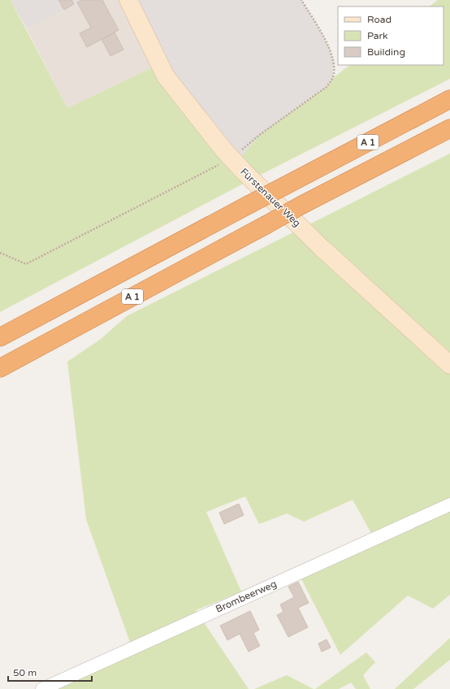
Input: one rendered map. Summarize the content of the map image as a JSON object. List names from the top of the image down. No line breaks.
{"streets":{"highway":["A 1"],"street":["Fürstenauer Weg","Brombeerweg"]},"legend":["Road","Park","Building"],"scale_bar":"50 m"}
